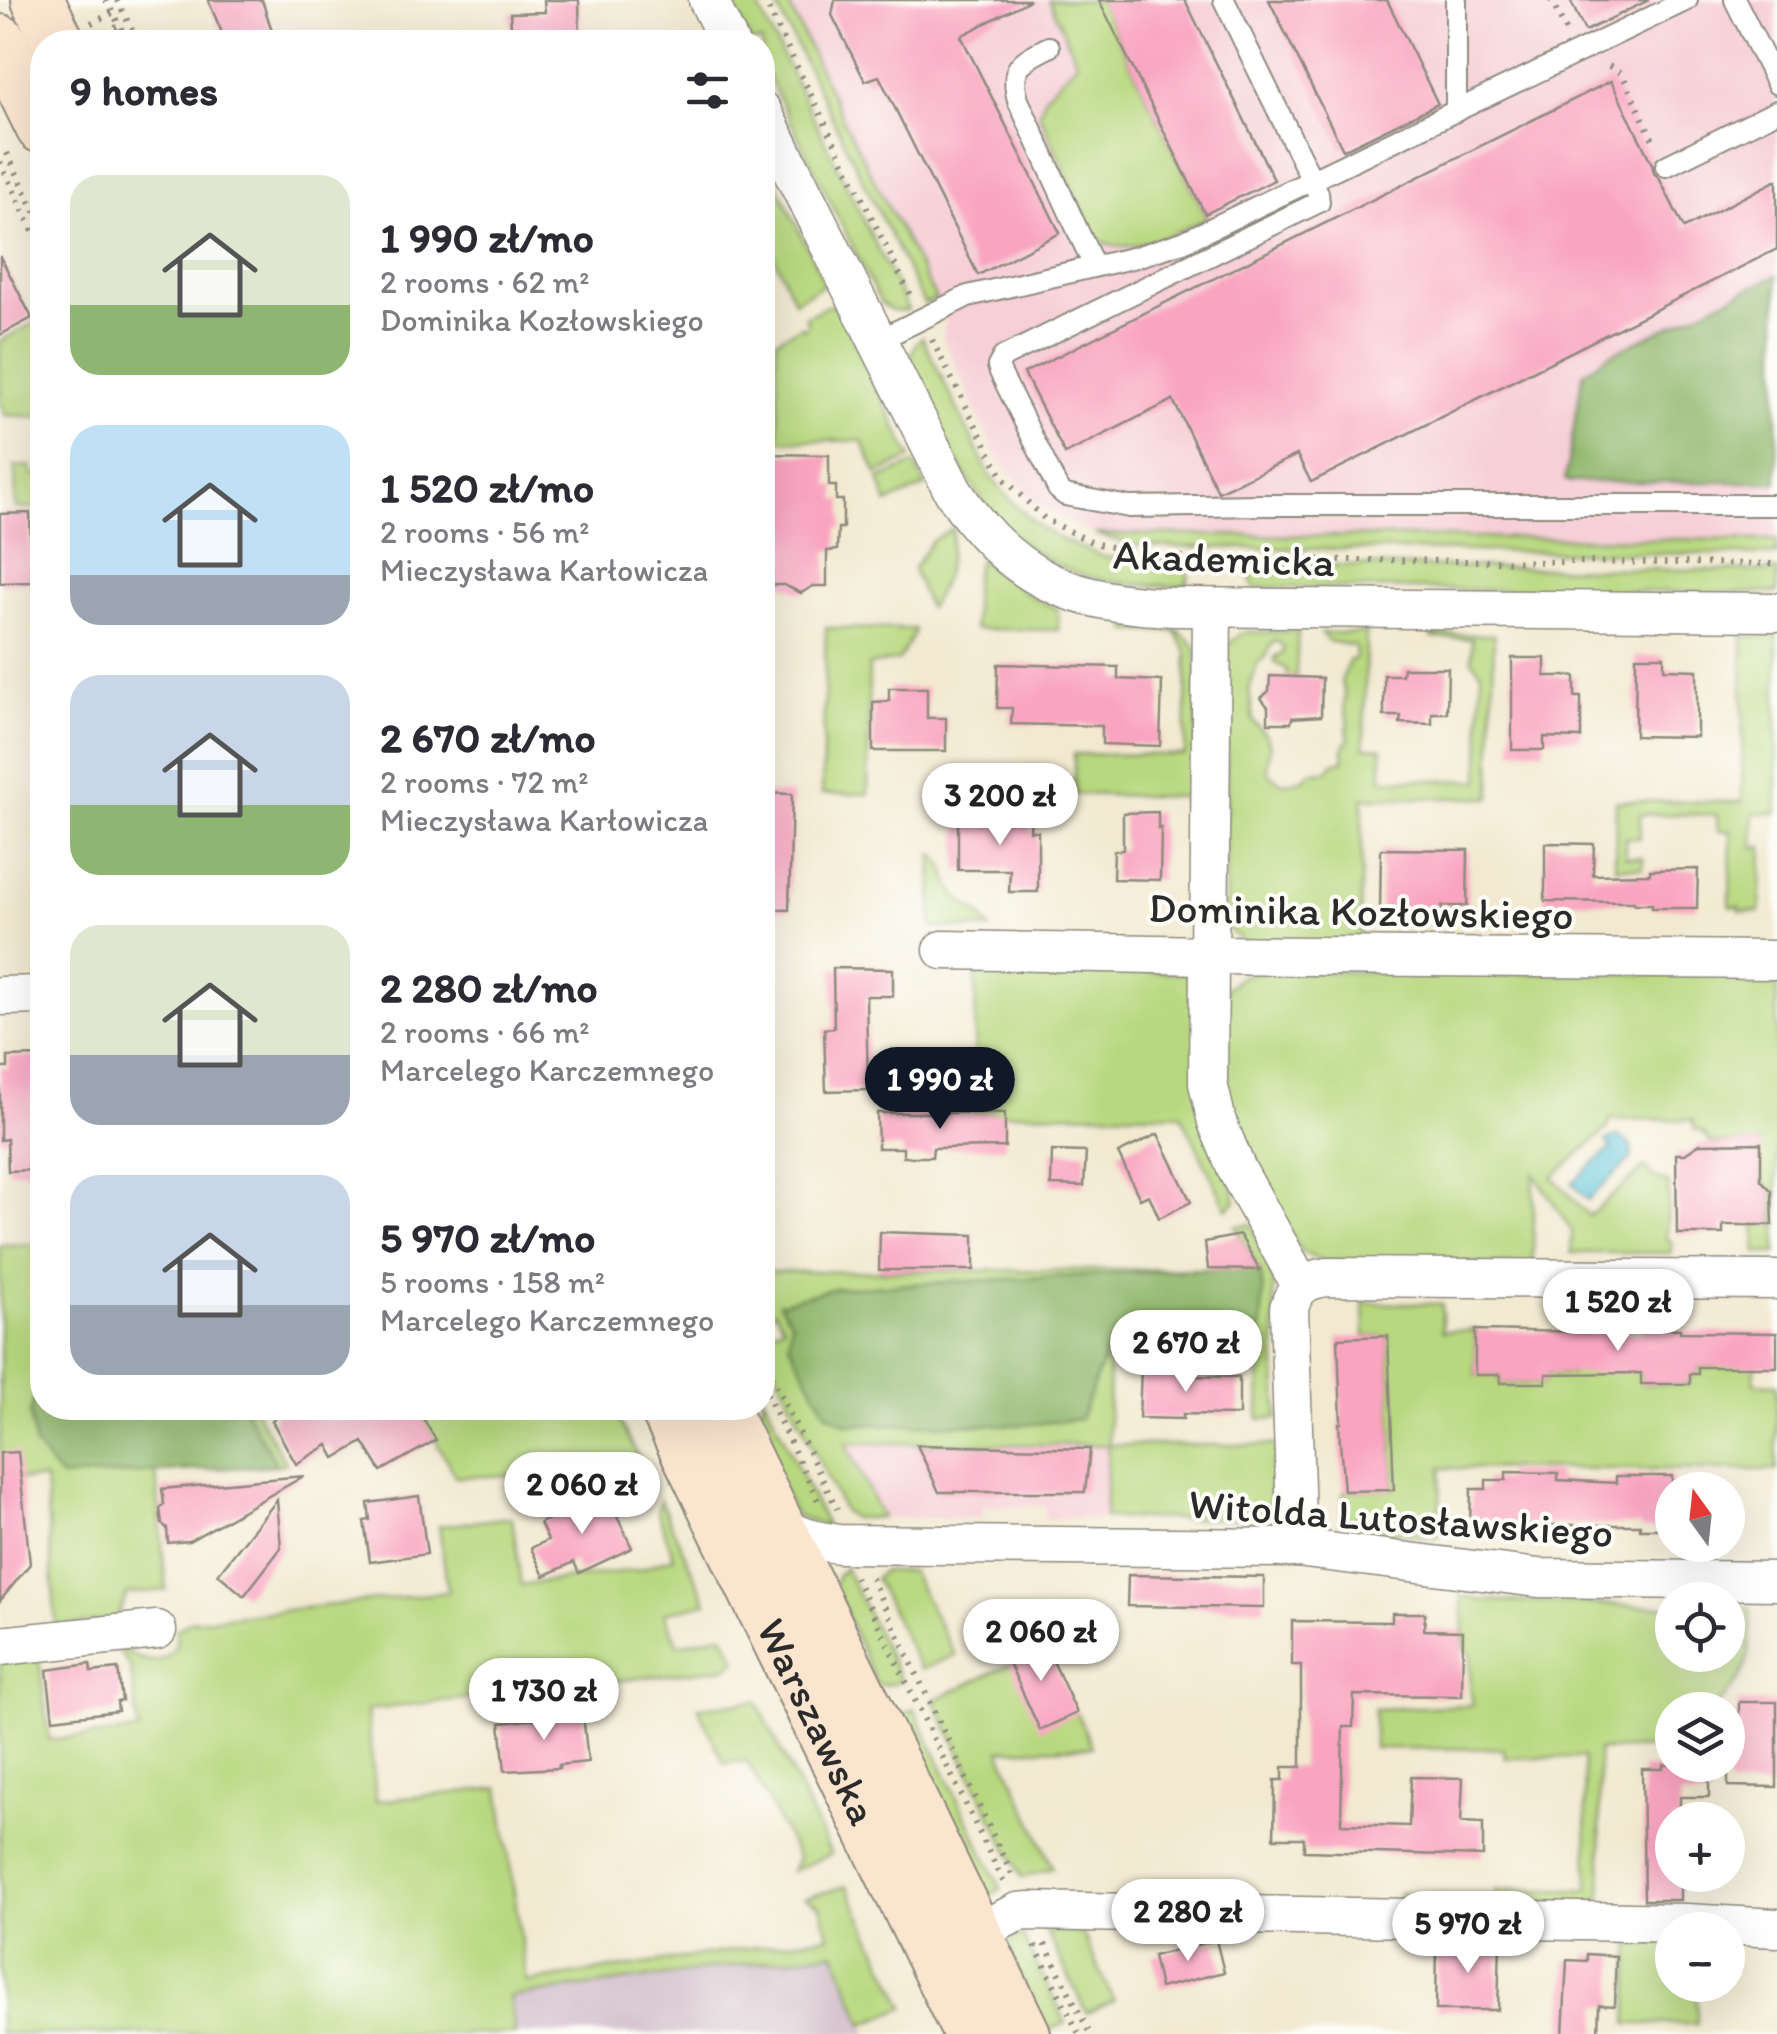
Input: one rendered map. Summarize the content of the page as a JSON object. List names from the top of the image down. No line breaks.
{"streets":{"main road":["Warszawska"],"street":["Akademicka","Dominika Kozłowskiego","Witolda Lutosławskiego"]},"crossings":[["Witolda Lutosławskiego","Warszawska"]],"north":"top","page":{"heading":"9 homes","list":[{"name":"1 990 zł/mo","note":"2 rooms · 62 m² · Dominika Kozłowskiego"},{"name":"1 520 zł/mo","note":"2 rooms · 56 m² · Mieczysława Karłowicza"},{"name":"2 670 zł/mo","note":"2 rooms · 72 m² · Mieczysława Karłowicza"},{"name":"2 280 zł/mo","note":"2 rooms · 66 m² · Marcelego Karczemnego"},{"name":"5 970 zł/mo","note":"5 rooms · 158 m² · Marcelego Karczemnego"}],"price":["3 200 zł","1 990 zł","1 520 zł","2 670 zł","2 060 zł","2 060 zł","1 730 zł","2 280 zł","5 970 zł"],"map_buttons":["+","−"]}}
